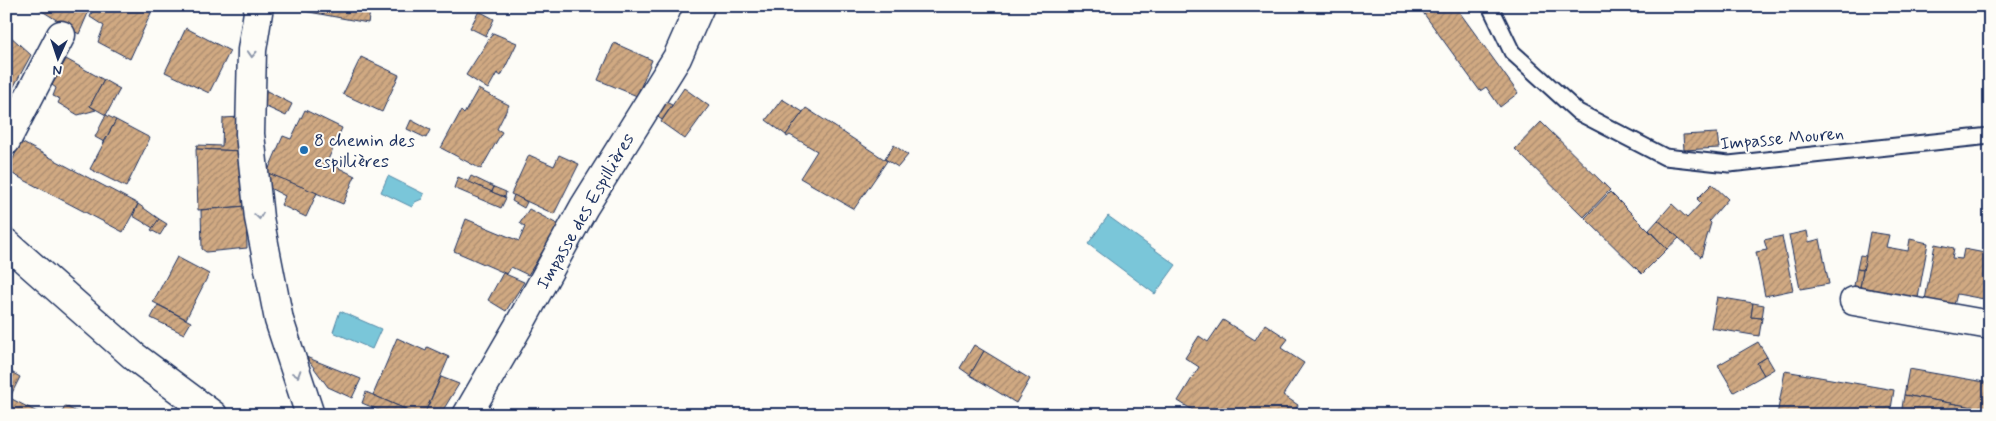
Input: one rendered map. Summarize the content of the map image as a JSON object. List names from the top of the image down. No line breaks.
{"streets":{"street":["Impasse des Espillières"],"lane":["Impasse Mouren"]},"places":["8 chemin des espillières"],"north":"bottom"}
